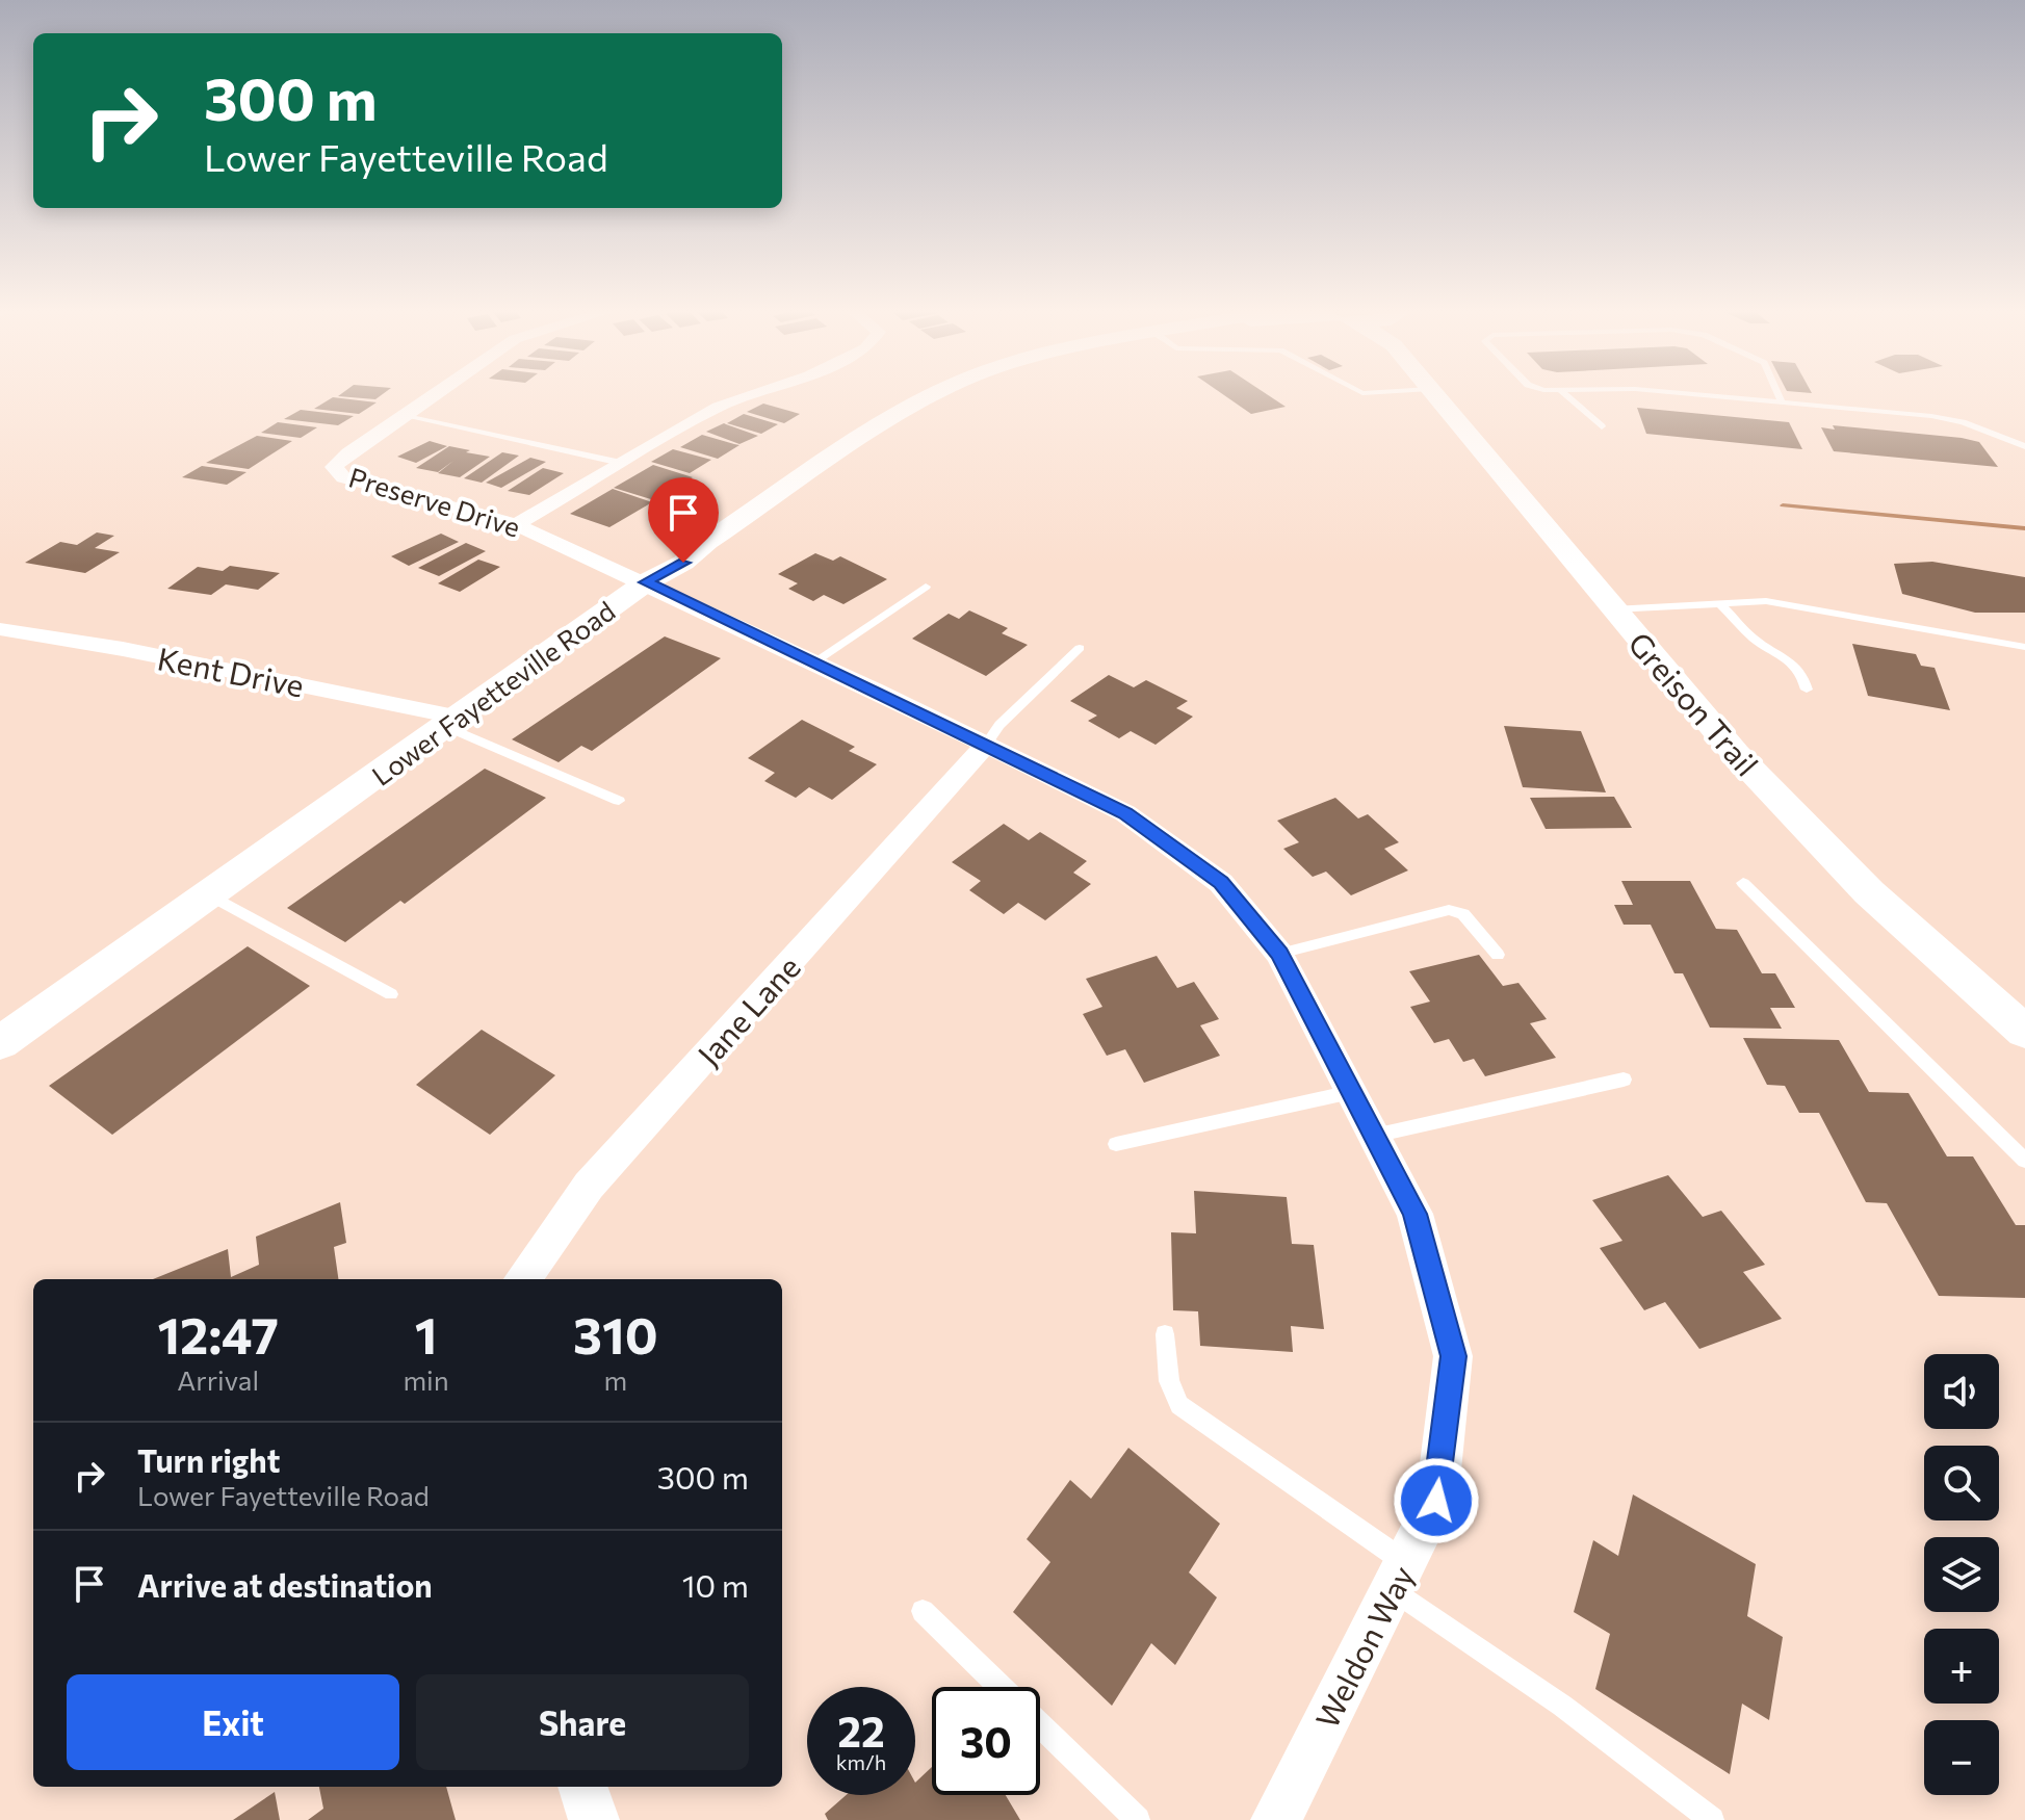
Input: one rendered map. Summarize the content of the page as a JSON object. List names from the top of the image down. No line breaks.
{"streets":{"street":["Preserve Drive","Kent Drive","Lower Fayetteville Road","Greison Trail","Jane Lane","Weldon Way"]},"crossings":[["Preserve Drive","Lower Fayetteville Road"],["Preserve Drive","Weldon Way"],["Kent Drive","Lower Fayetteville Road"],["Lower Fayetteville Road","Weldon Way"],["Jane Lane","Weldon Way"]],"page":{"turn":["300 m","Lower Fayetteville Road"],"eta":["12:47","Arrival","1","min","310","m"],"map_buttons":["+","−"],"list":[{"name":"Turn right","note":"Lower Fayetteville Road","value":"300 m"},{"name":"Arrive at destination","value":"10 m"}],"buttons":["Exit","Share"],"speed":"22 km/h","limit":"30"}}
